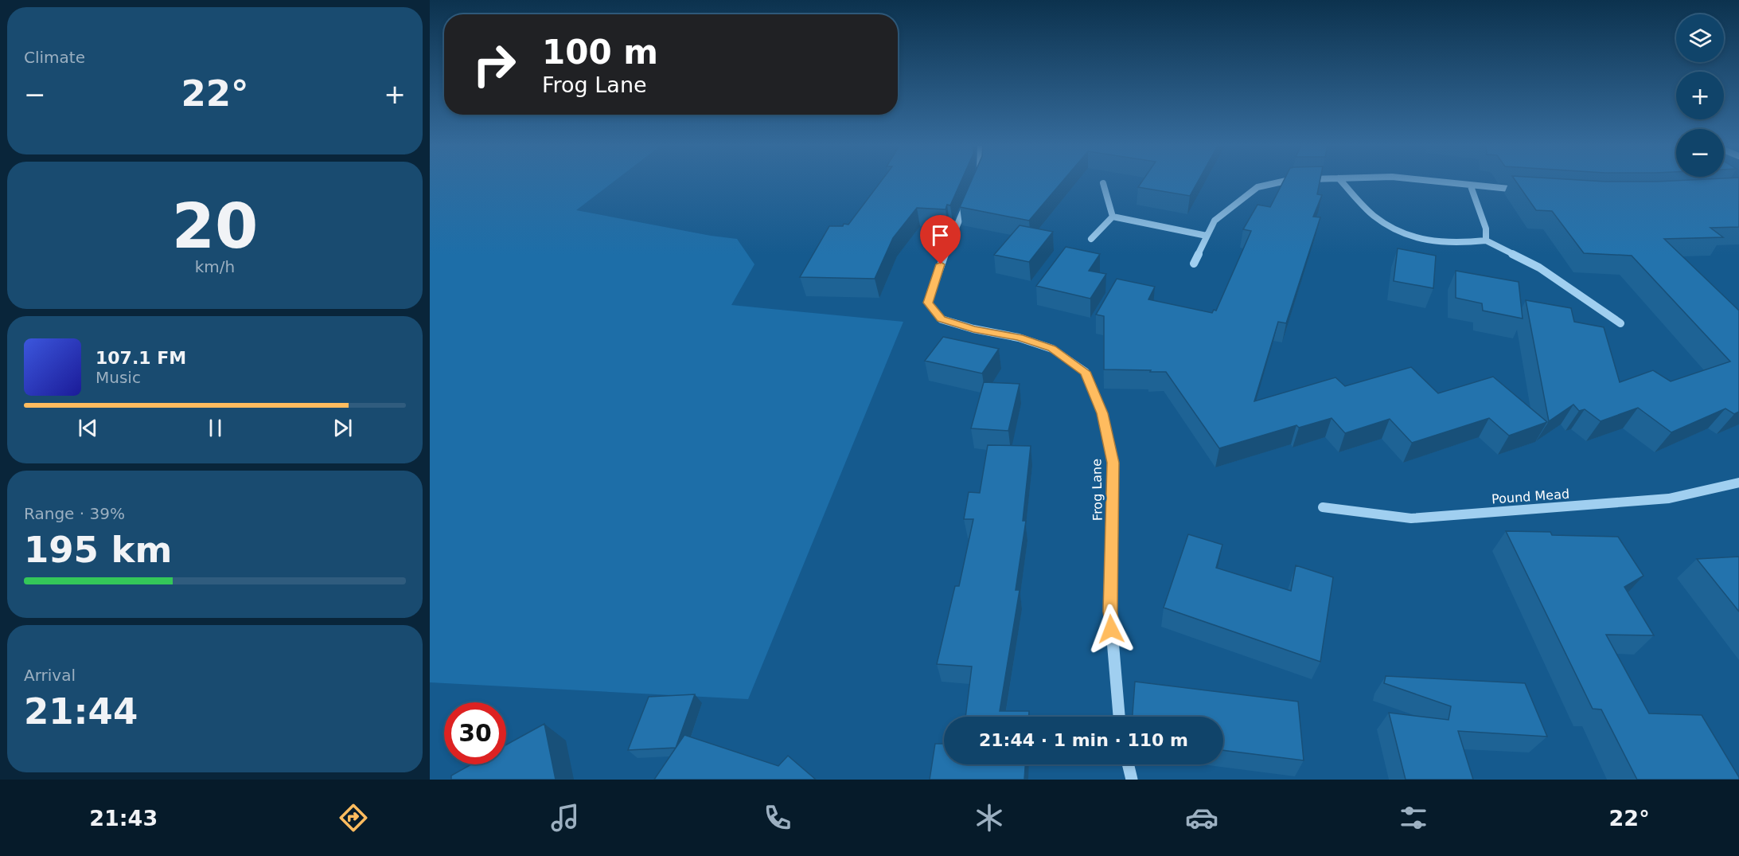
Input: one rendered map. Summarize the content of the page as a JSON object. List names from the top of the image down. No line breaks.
{"streets":{"street":["Frog Lane","Pound Mead"]},"page":{"tile":["Climate",["20","km/h"],["Range · 39%","195 km"],["Arrival","21:44"]],"map_buttons":["+","−"],"turn":["100 m","Frog Lane"],"heat":["−","22°","+"],"song":["107.1 FM","Music"],"limit":"30","trip":"21:44 · 1 min · 110 m","tabs":["21:43","22°"]}}
